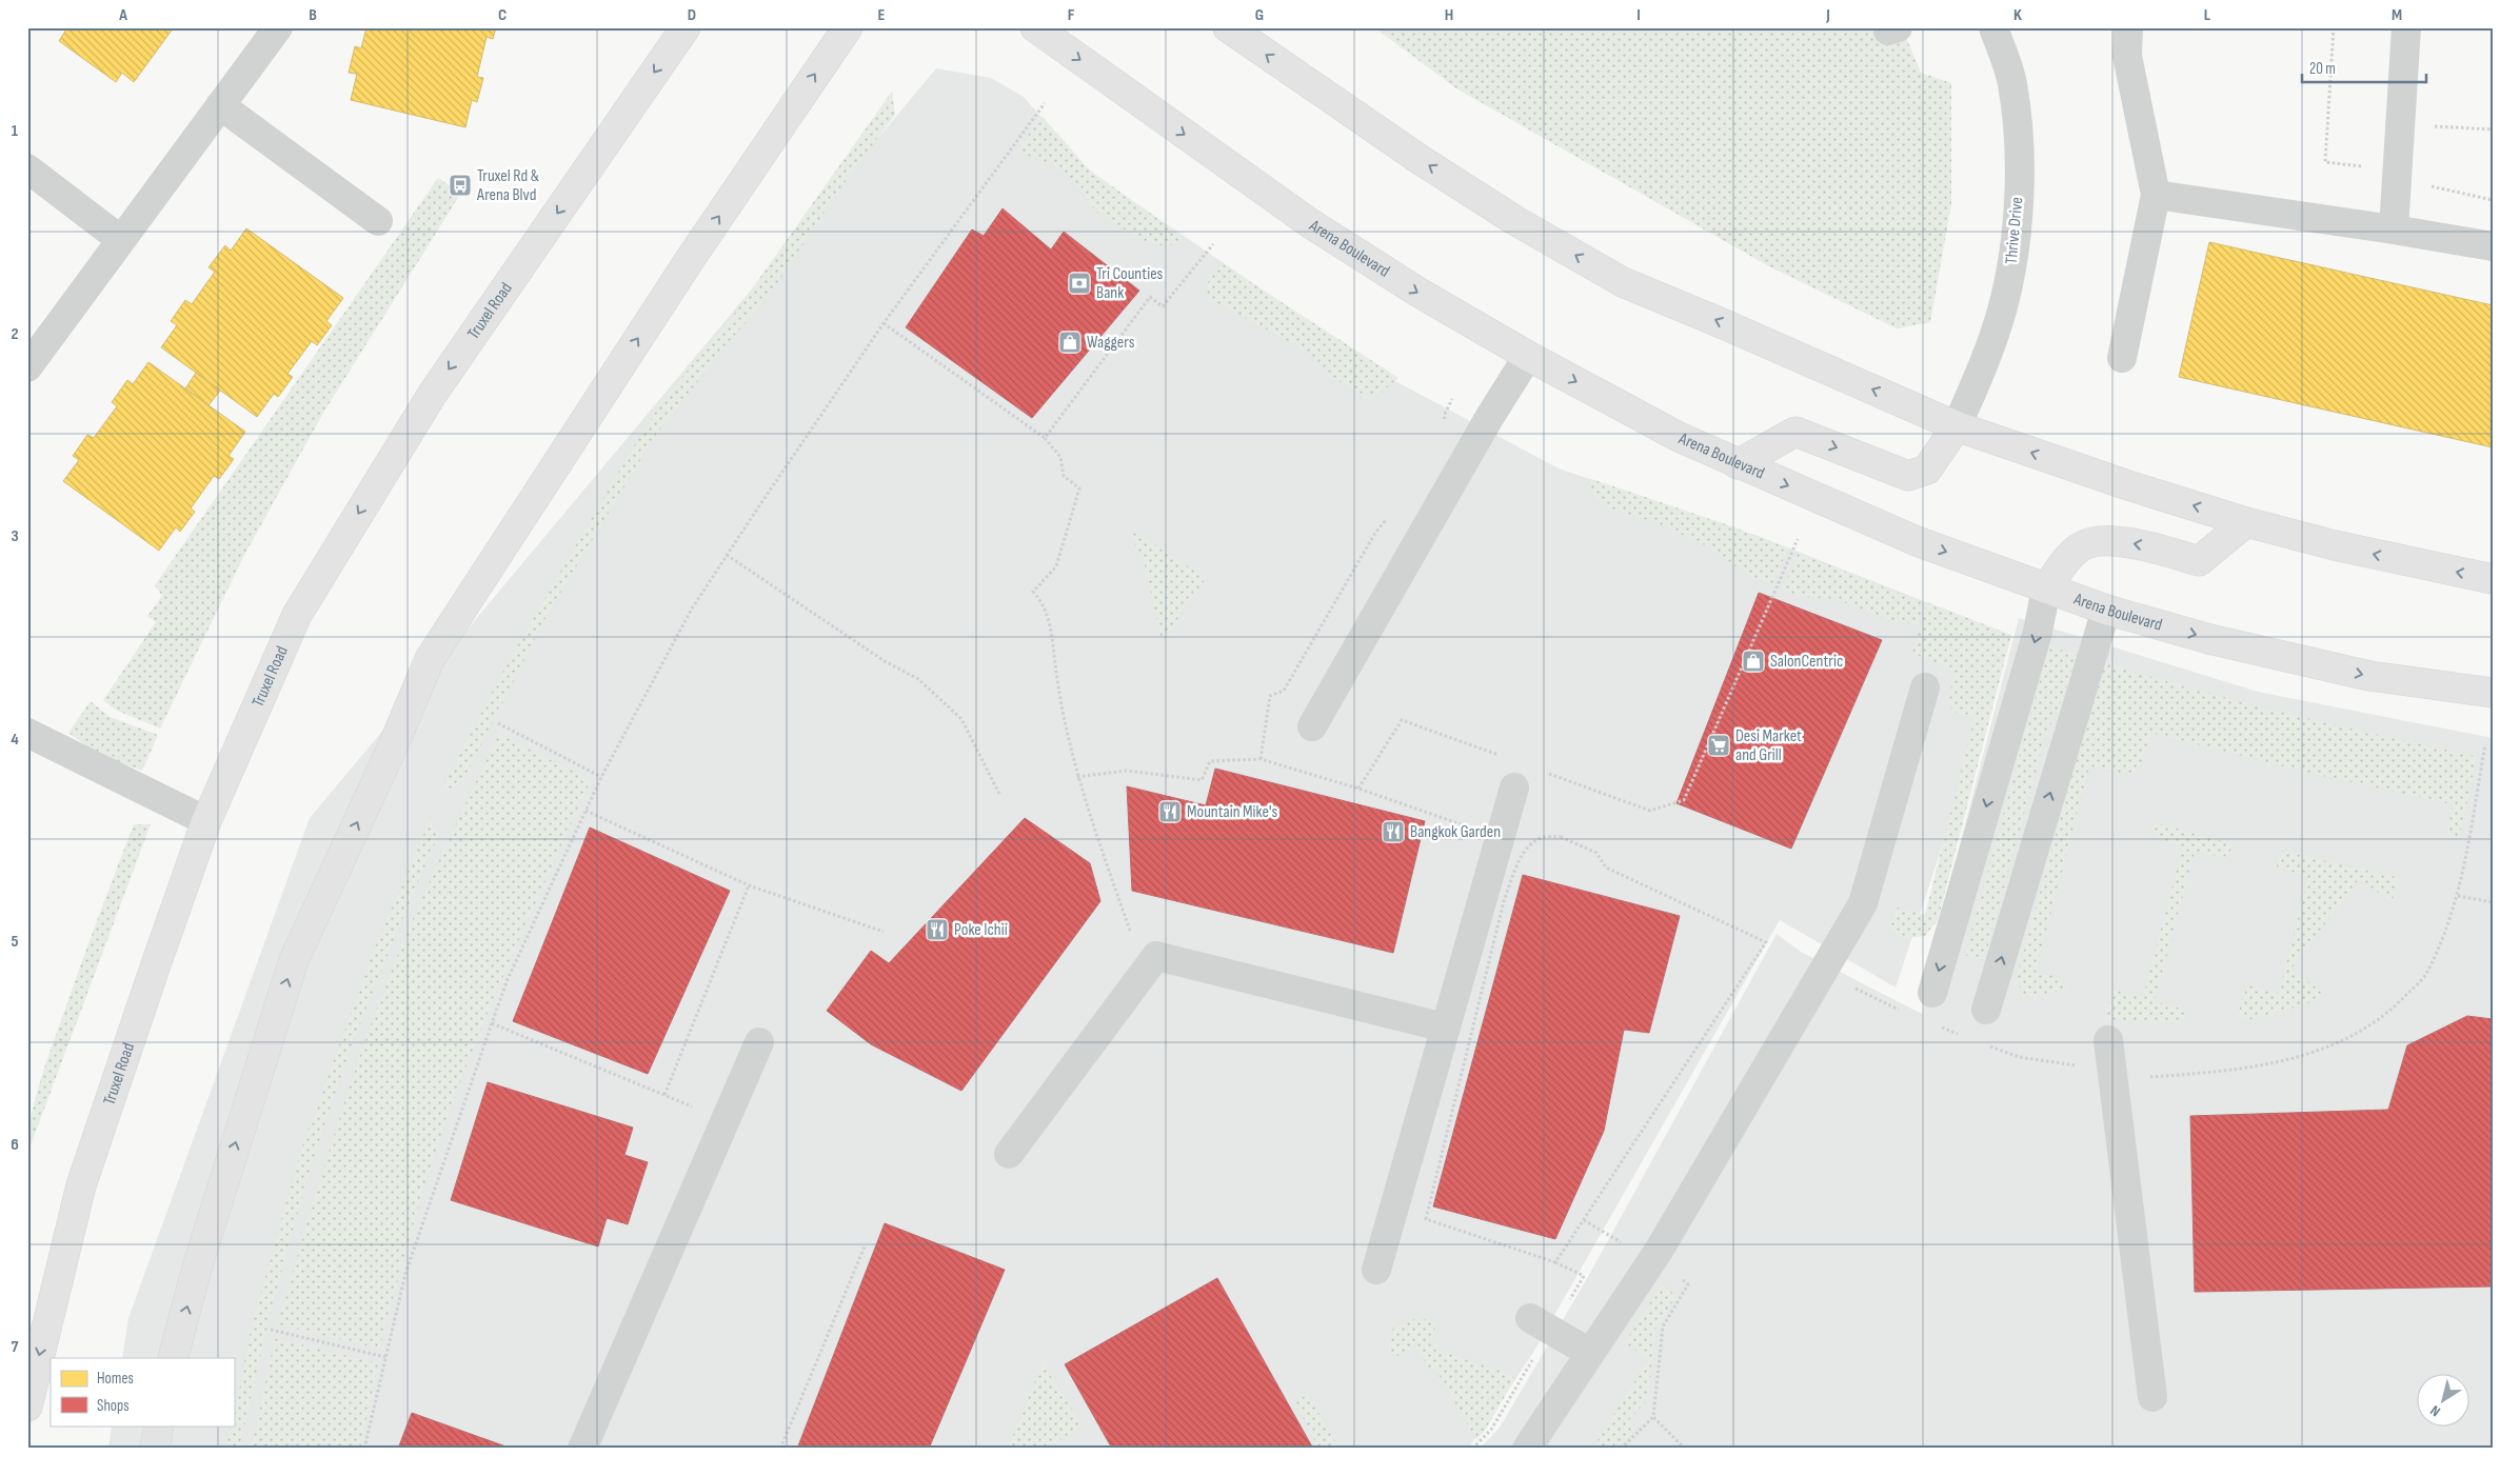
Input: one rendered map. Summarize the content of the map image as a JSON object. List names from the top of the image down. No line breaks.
{"streets":{"main road":["Arena Boulevard","Truxel Road"],"street":["Thrive Drive"]},"places":{"bus stop":["Truxel Rd & Arena Blvd"],"bank":["Tri Counties Bank"],"shop":["Waggers","SalonCentric"],"supermarket":["Desi Market and Grill"],"restaurant":["Mountain Mike's","Bangkok Garden","Poke Ichii"]},"legend":["Homes","Shops"],"scale_bar":"20 m","north":"bottom left","grid":{"columns":["A","B","C","D","E","F","G","H","I","J","K","L","M"],"rows":["1","2","3","4","5","6","7"]}}
